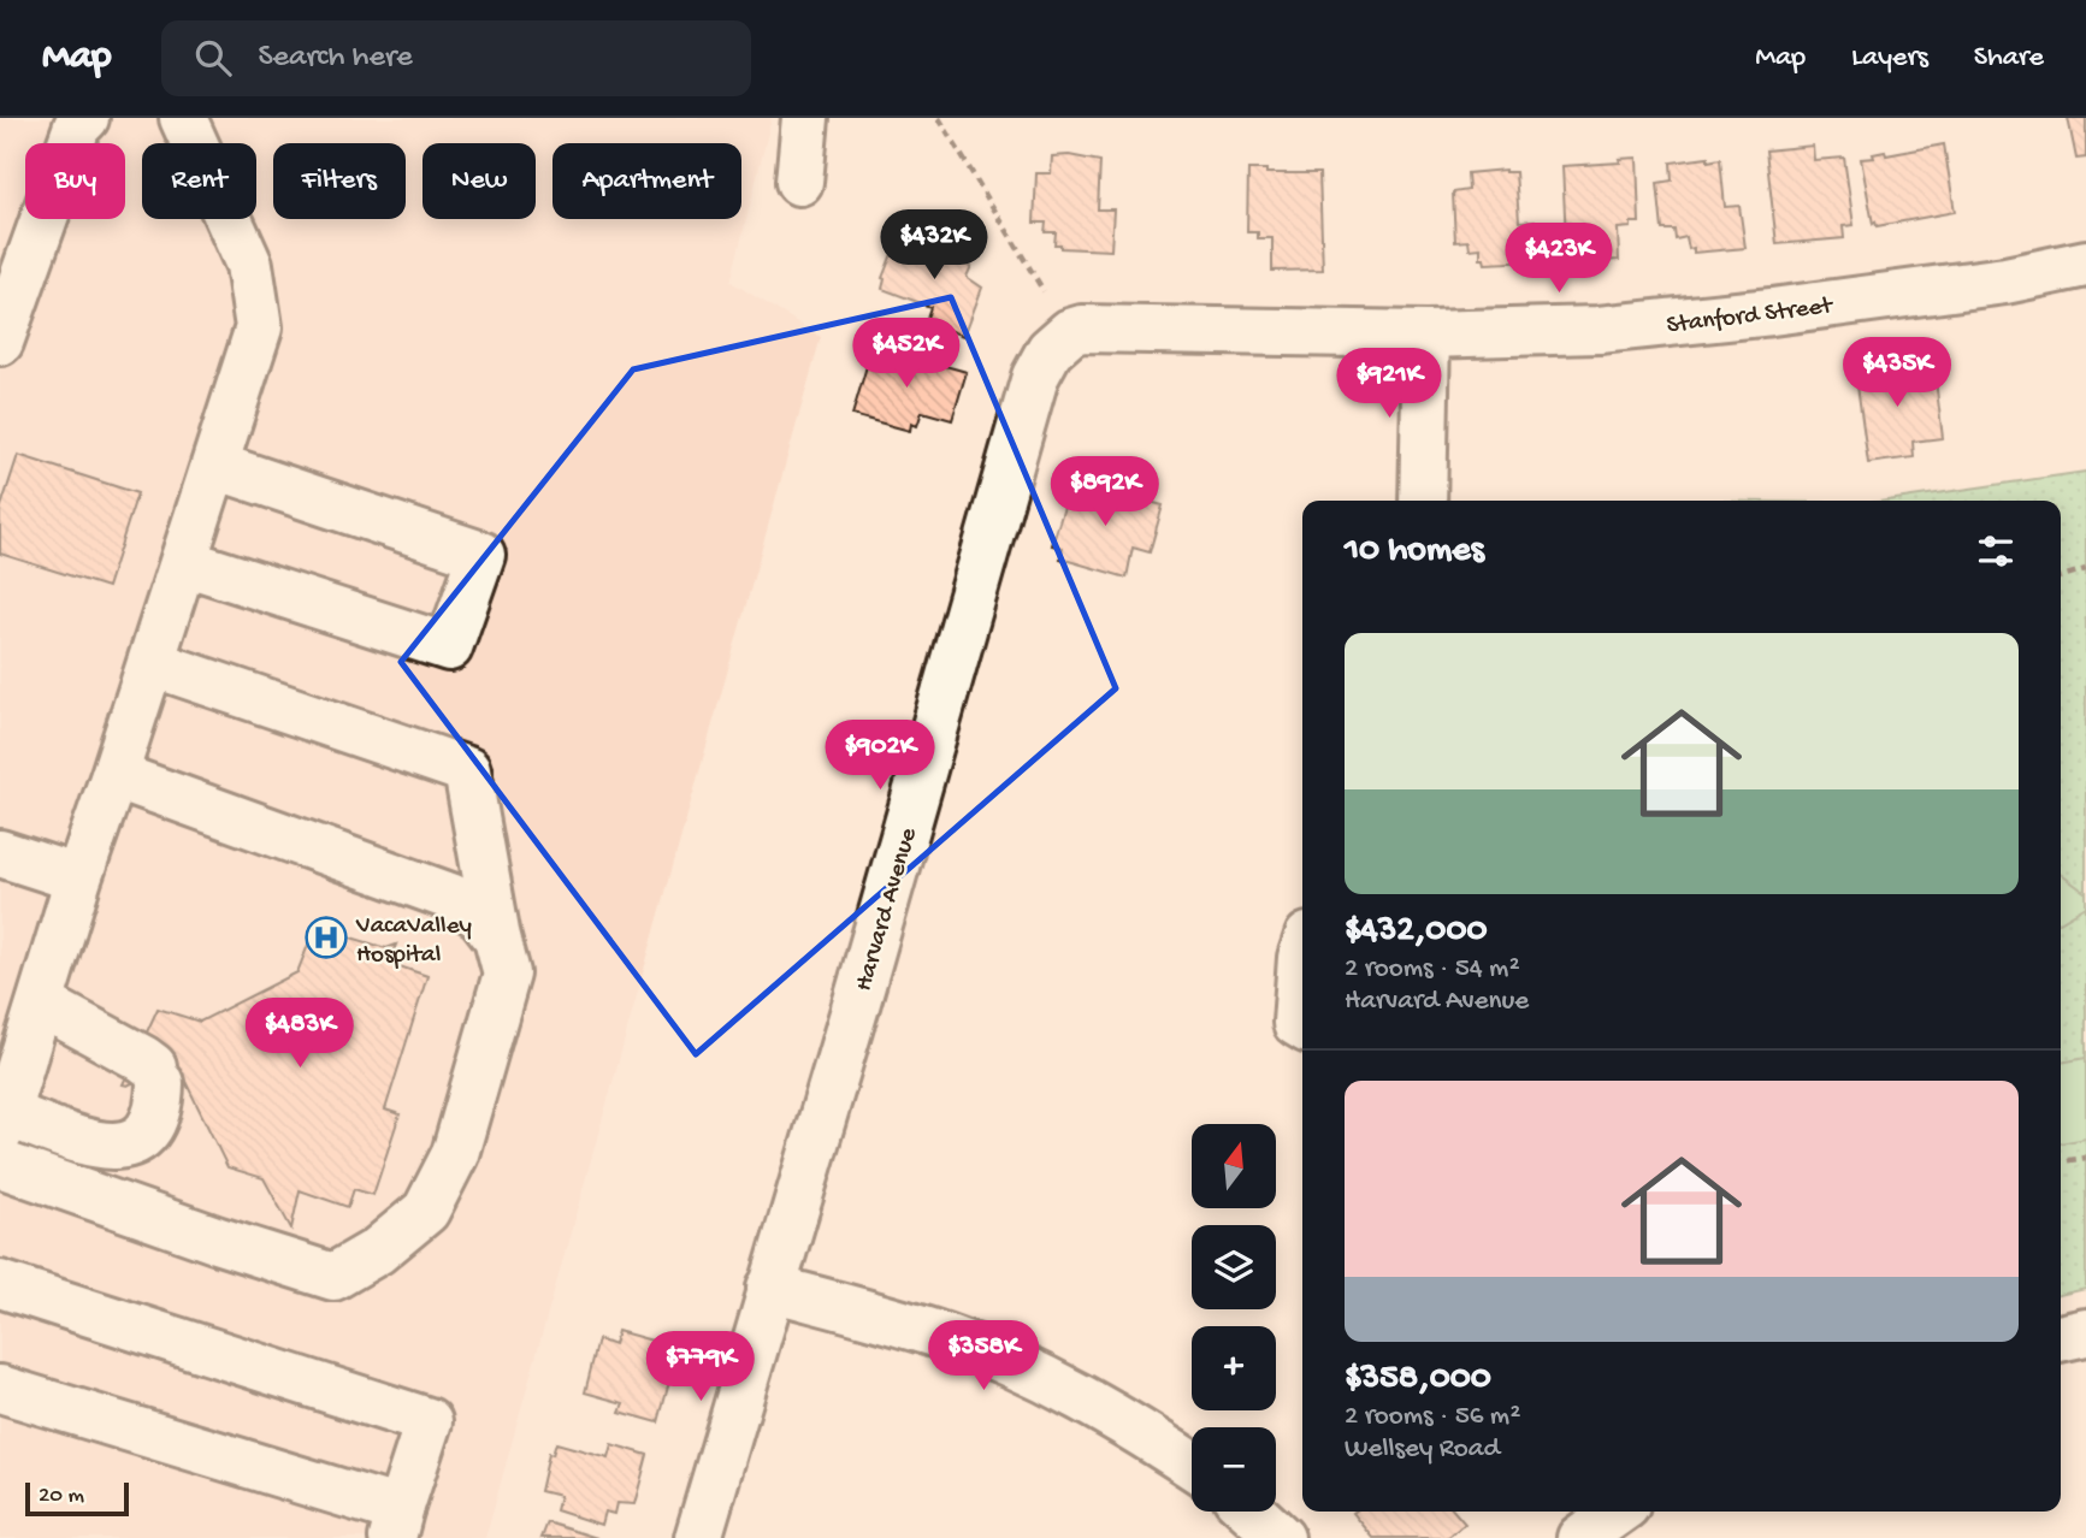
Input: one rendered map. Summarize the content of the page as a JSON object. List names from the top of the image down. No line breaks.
{"streets":{"street":["Stanford Street","Harvard Avenue"]},"crossings":[["Stanford Street","Harvard Avenue"]],"places":{"hospital":["VacaValley Hospital"]},"scale_bar":"20 m","north":"top","page":{"header":"Map","search":"Search here","nav":["Map","Layers","Share"],"chip":["Buy","Rent","Filters","New","Apartment"],"price":["$432K","$423K","$452K","$435K","$921K","$892K","$902K","$483K","$358K","$779K"],"heading":"10 homes","list":[{"name":"$432,000","note":"2 rooms · 54 m² · Harvard Avenue"},{"name":"$358,000","note":"2 rooms · 56 m² · Wellsey Road"}],"map_buttons":["+","−"],"scale":"20 m"}}
